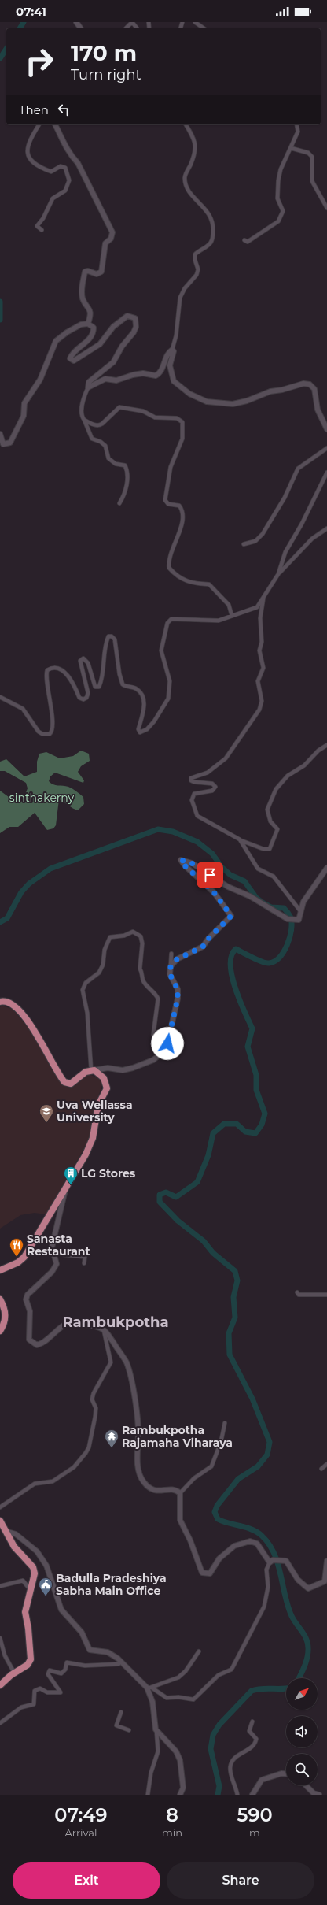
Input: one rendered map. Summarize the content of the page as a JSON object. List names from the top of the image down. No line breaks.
{"districts":["Rambukpotha"],"parks":["sinthakerny"],"places":{"school or university":["Uva Wellassa University"],"building":["LG Stores"],"restaurant":["Sanasta Restaurant"],"temple":["Rambukpotha Rajamaha Viharaya"],"public building":["Badulla Pradeshiya Sabha Main Office"]},"north":"top right","page":{"status":"07:41","turn":["170 m","Turn right"],"then":"Then","eta":["07:49","Arrival","8","min","590","m"],"buttons":["Exit","Share"]}}
